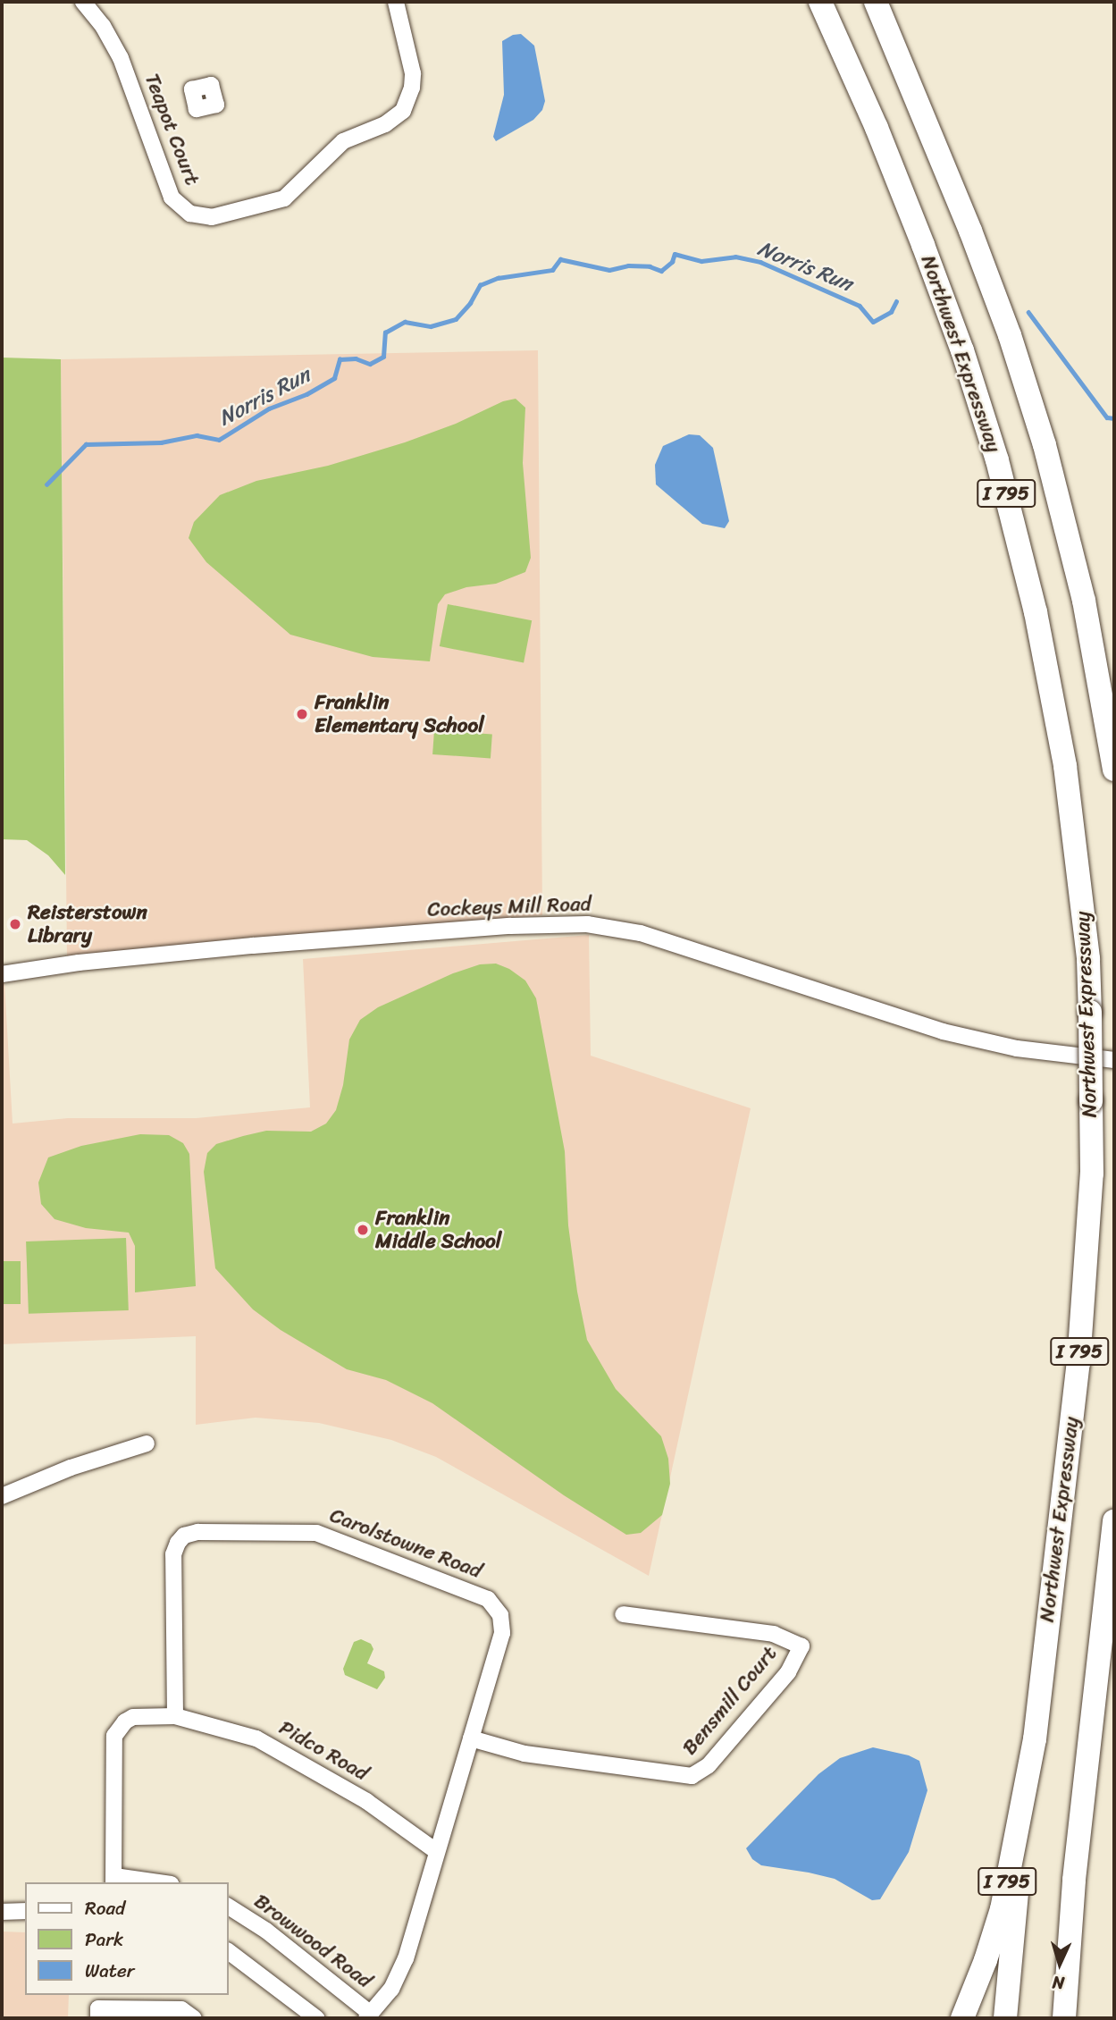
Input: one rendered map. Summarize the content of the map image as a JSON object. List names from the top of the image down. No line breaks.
{"streets":{"highway":["Northwest Expressway","I 795"],"street":["Teapot Court","Cockeys Mill Road","Carolstowne Road","Bensmill Court","Pidco Road","Browwood Road"]},"crossings":[["Carolstowne Road","Bensmill Court"],["Carolstowne Road","Pidco Road"],["Carolstowne Road","Browwood Road"]],"water":["Norris Run"],"places":["Franklin Elementary School","Reisterstown Library","Franklin Middle School"],"legend":["Road","Park","Water"],"north":"bottom"}
